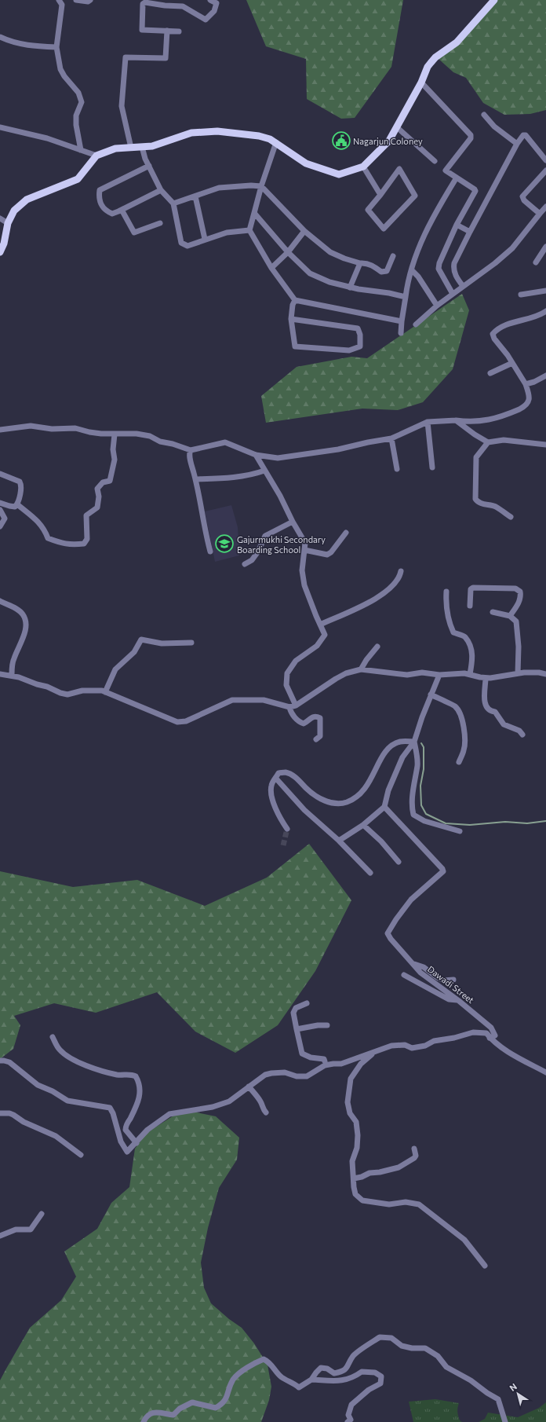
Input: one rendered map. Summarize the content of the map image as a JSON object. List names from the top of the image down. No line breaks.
{"streets":{"street":["Dawadi Street"]},"places":{"public building":["Nagarjun Coloney"],"school or university":["Gajurmukhi Secondary Boarding School"]},"north":"top left"}
